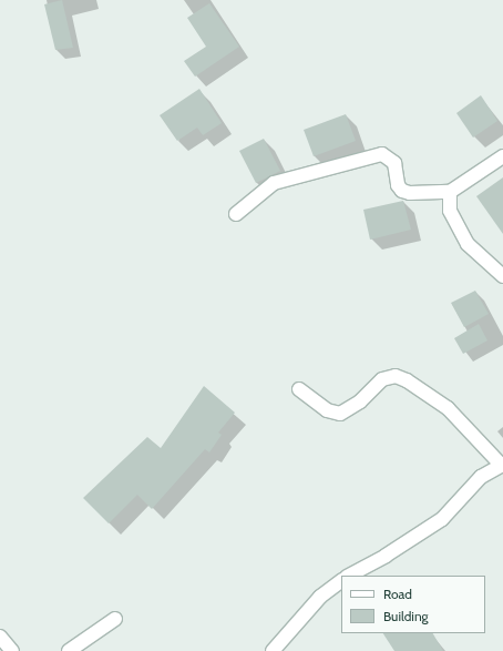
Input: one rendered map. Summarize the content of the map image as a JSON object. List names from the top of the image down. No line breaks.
{"legend":["Road","Building"]}
